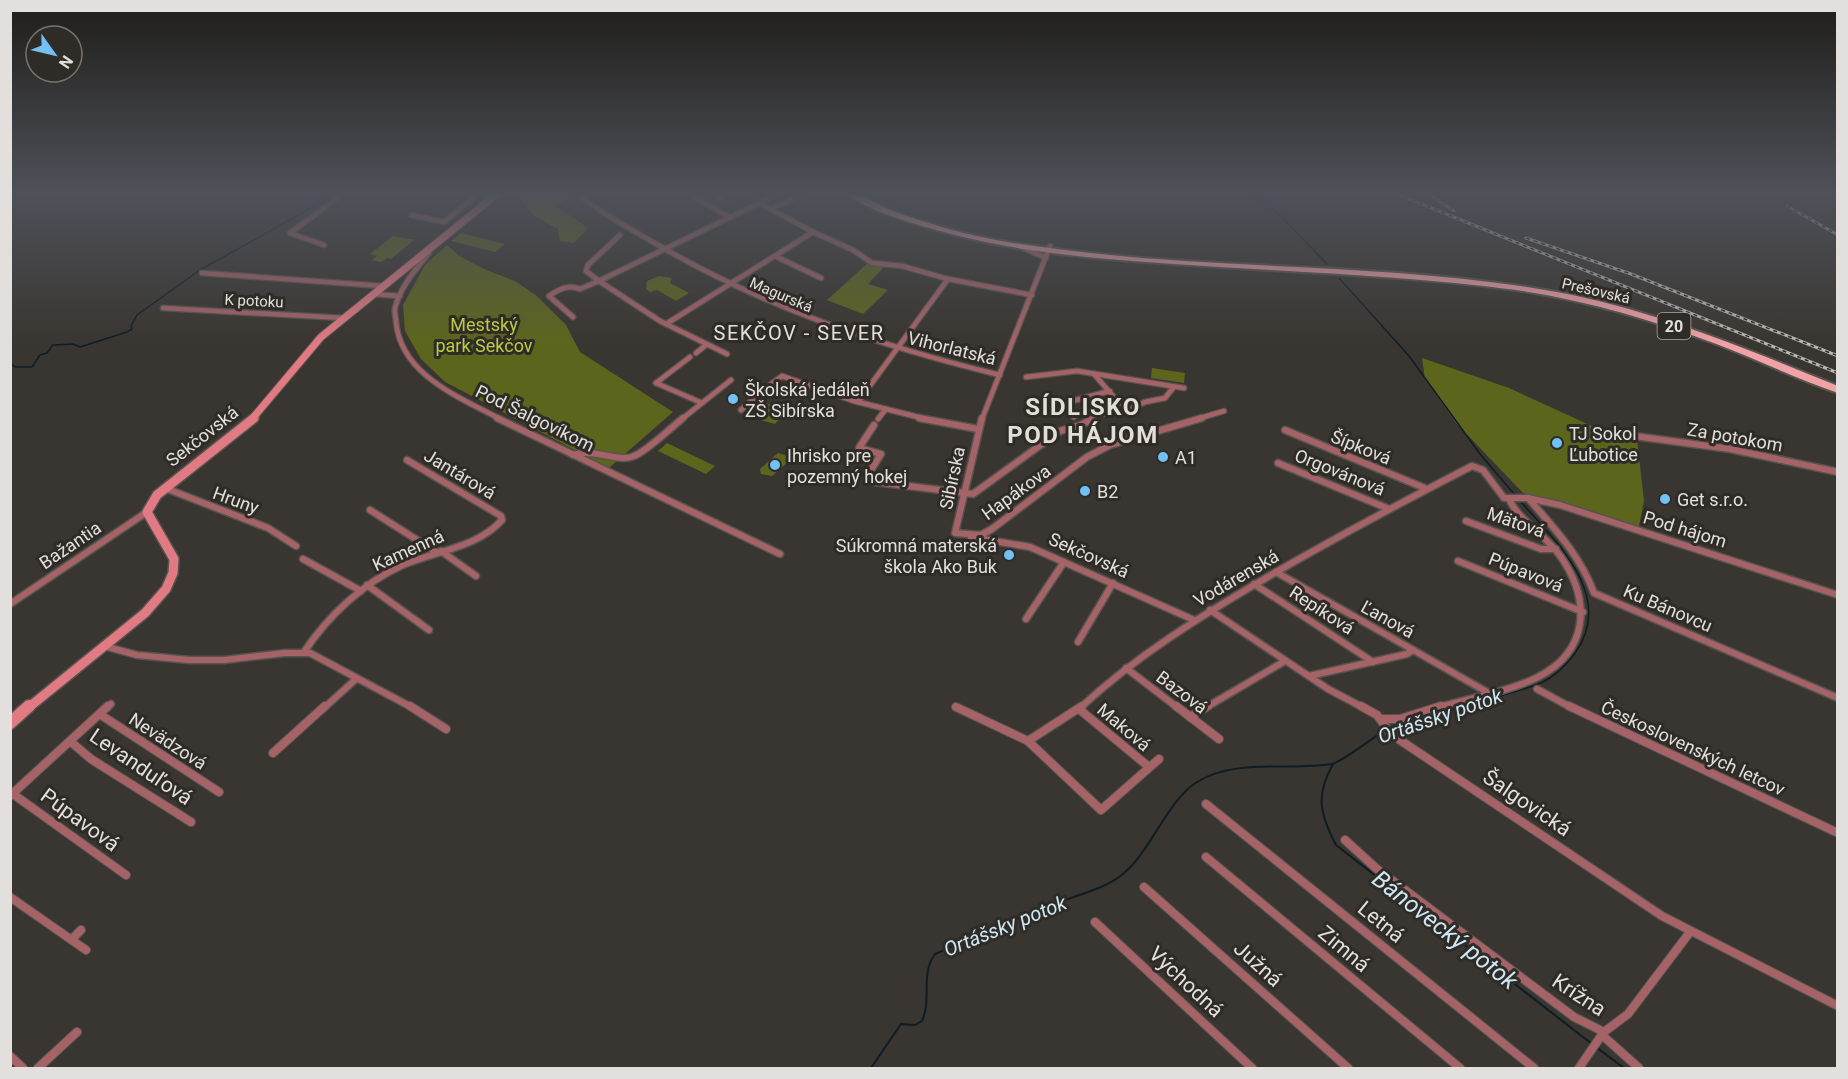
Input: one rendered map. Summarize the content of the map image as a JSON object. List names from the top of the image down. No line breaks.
{"streets":{"main road":["Prešovská","20"],"street":["Magurská","K potoku","Vihorlatská","Pod Šalgovíkom","Sekčovská","Za potokom","Šípková","Orgovánová","Jantárová","Sibírska","Hapákova","Hruny","Mätová","Pod hájom","Bažantia","Kamenná","Púpavová","Vodárenská","Ku Bánovcu","Repíková","Ľanová","Bazová","Maková","Nevädzová","Československých letcov","Levanduľová","Šalgovická","Letná","Zimná","Južná","Východná","Krížna"]},"crossings":[["Prešovská","20"],["Prešovská","Vihorlatská"],["Magurská","Vihorlatská"],["K potoku","Sekčovská"],["20","Vihorlatská"],["Vihorlatská","Sibírska"],["Sekčovská","Hapákova"],["Sekčovská","Hruny"],["Sekčovská","Bažantia"],["Sekčovská","Vodárenská"],["Šípková","Vodárenská"],["Orgovánová","Vodárenská"],["Jantárová","Kamenná"],["Sibírska","Hapákova"],["Pod hájom","Vodárenská"],["Pod hájom","Ku Bánovcu"],["Vodárenská","Repíková"],["Vodárenská","Ľanová"],["Vodárenská","Bazová"],["Vodárenská","Maková"],["Vodárenská","Šalgovická"],["Šalgovická","Krížna"]],"districts":["SEKČOV - SEVER","SÍDLISKO POD HÁJOM"],"water":["Ortášsky potok","Bánovecký potok"],"parks":["Mestský park Sekčov"],"places":["Školská jedáleň ZŠ Sibírska","TJ Sokol Ľubotice","A1","Ihrisko pre pozemný hokej","B2","Get s.r.o.","Súkromná materská škola Ako Buk"],"north":"bottom right"}
